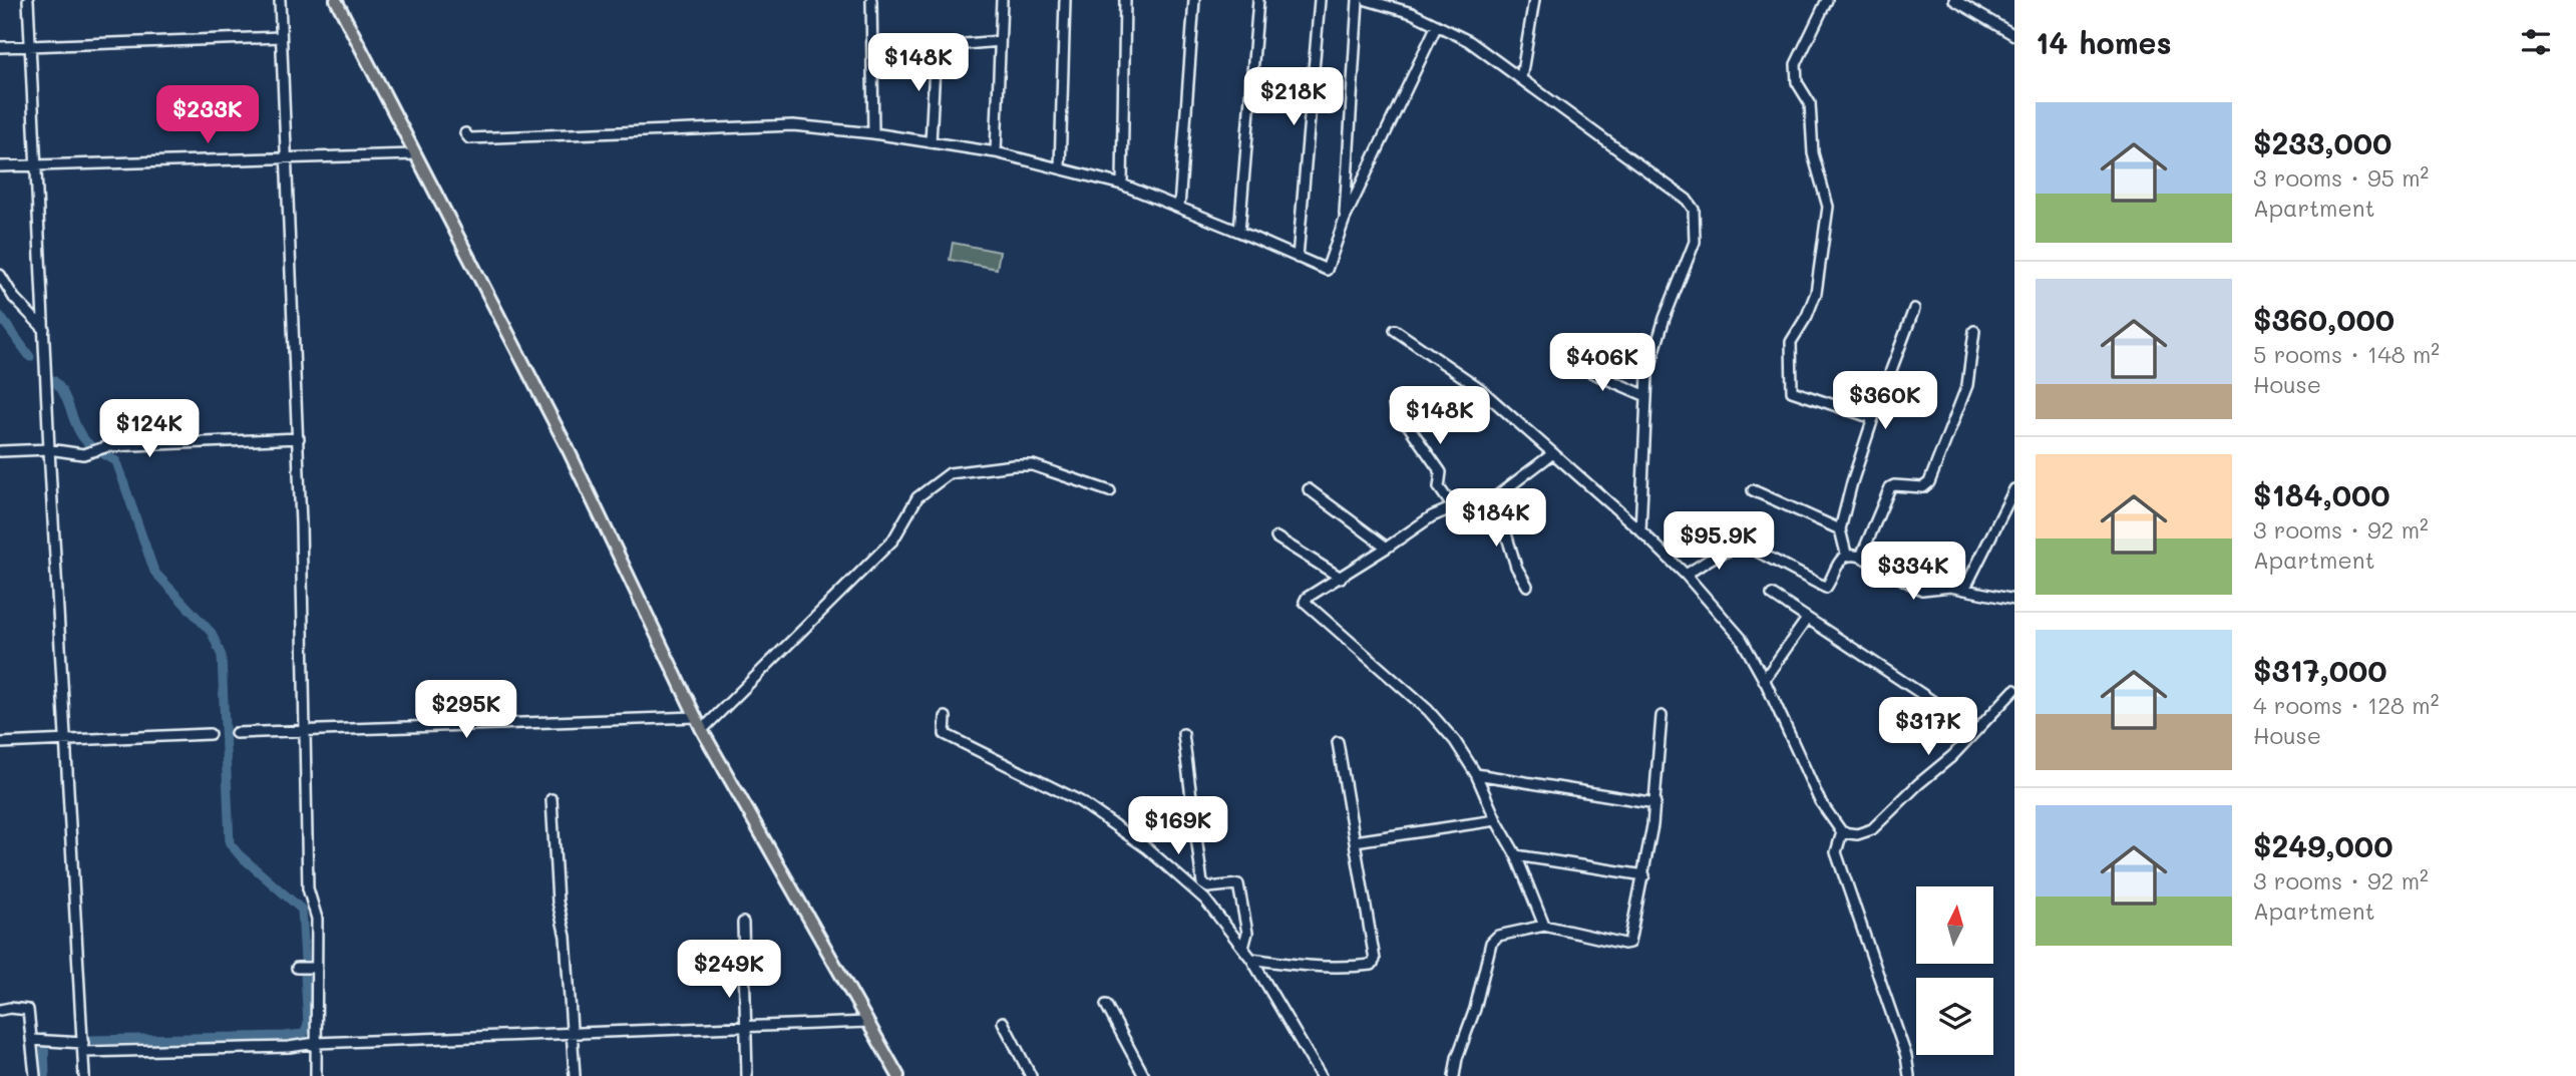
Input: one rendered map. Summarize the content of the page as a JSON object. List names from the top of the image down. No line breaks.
{"north":"top","page":{"heading":"14 homes","price":["$148K","$218K","$233K","$406K","$360K","$148K","$124K","$184K","$95.9K","$334K","$295K","$317K","$169K","$249K"],"list":[{"name":"$233,000","note":"3 rooms · 95 m² · Apartment"},{"name":"$360,000","note":"5 rooms · 148 m² · House"},{"name":"$184,000","note":"3 rooms · 92 m² · Apartment"},{"name":"$317,000","note":"4 rooms · 128 m² · House"},{"name":"$249,000","note":"3 rooms · 92 m² · Apartment"}]}}
